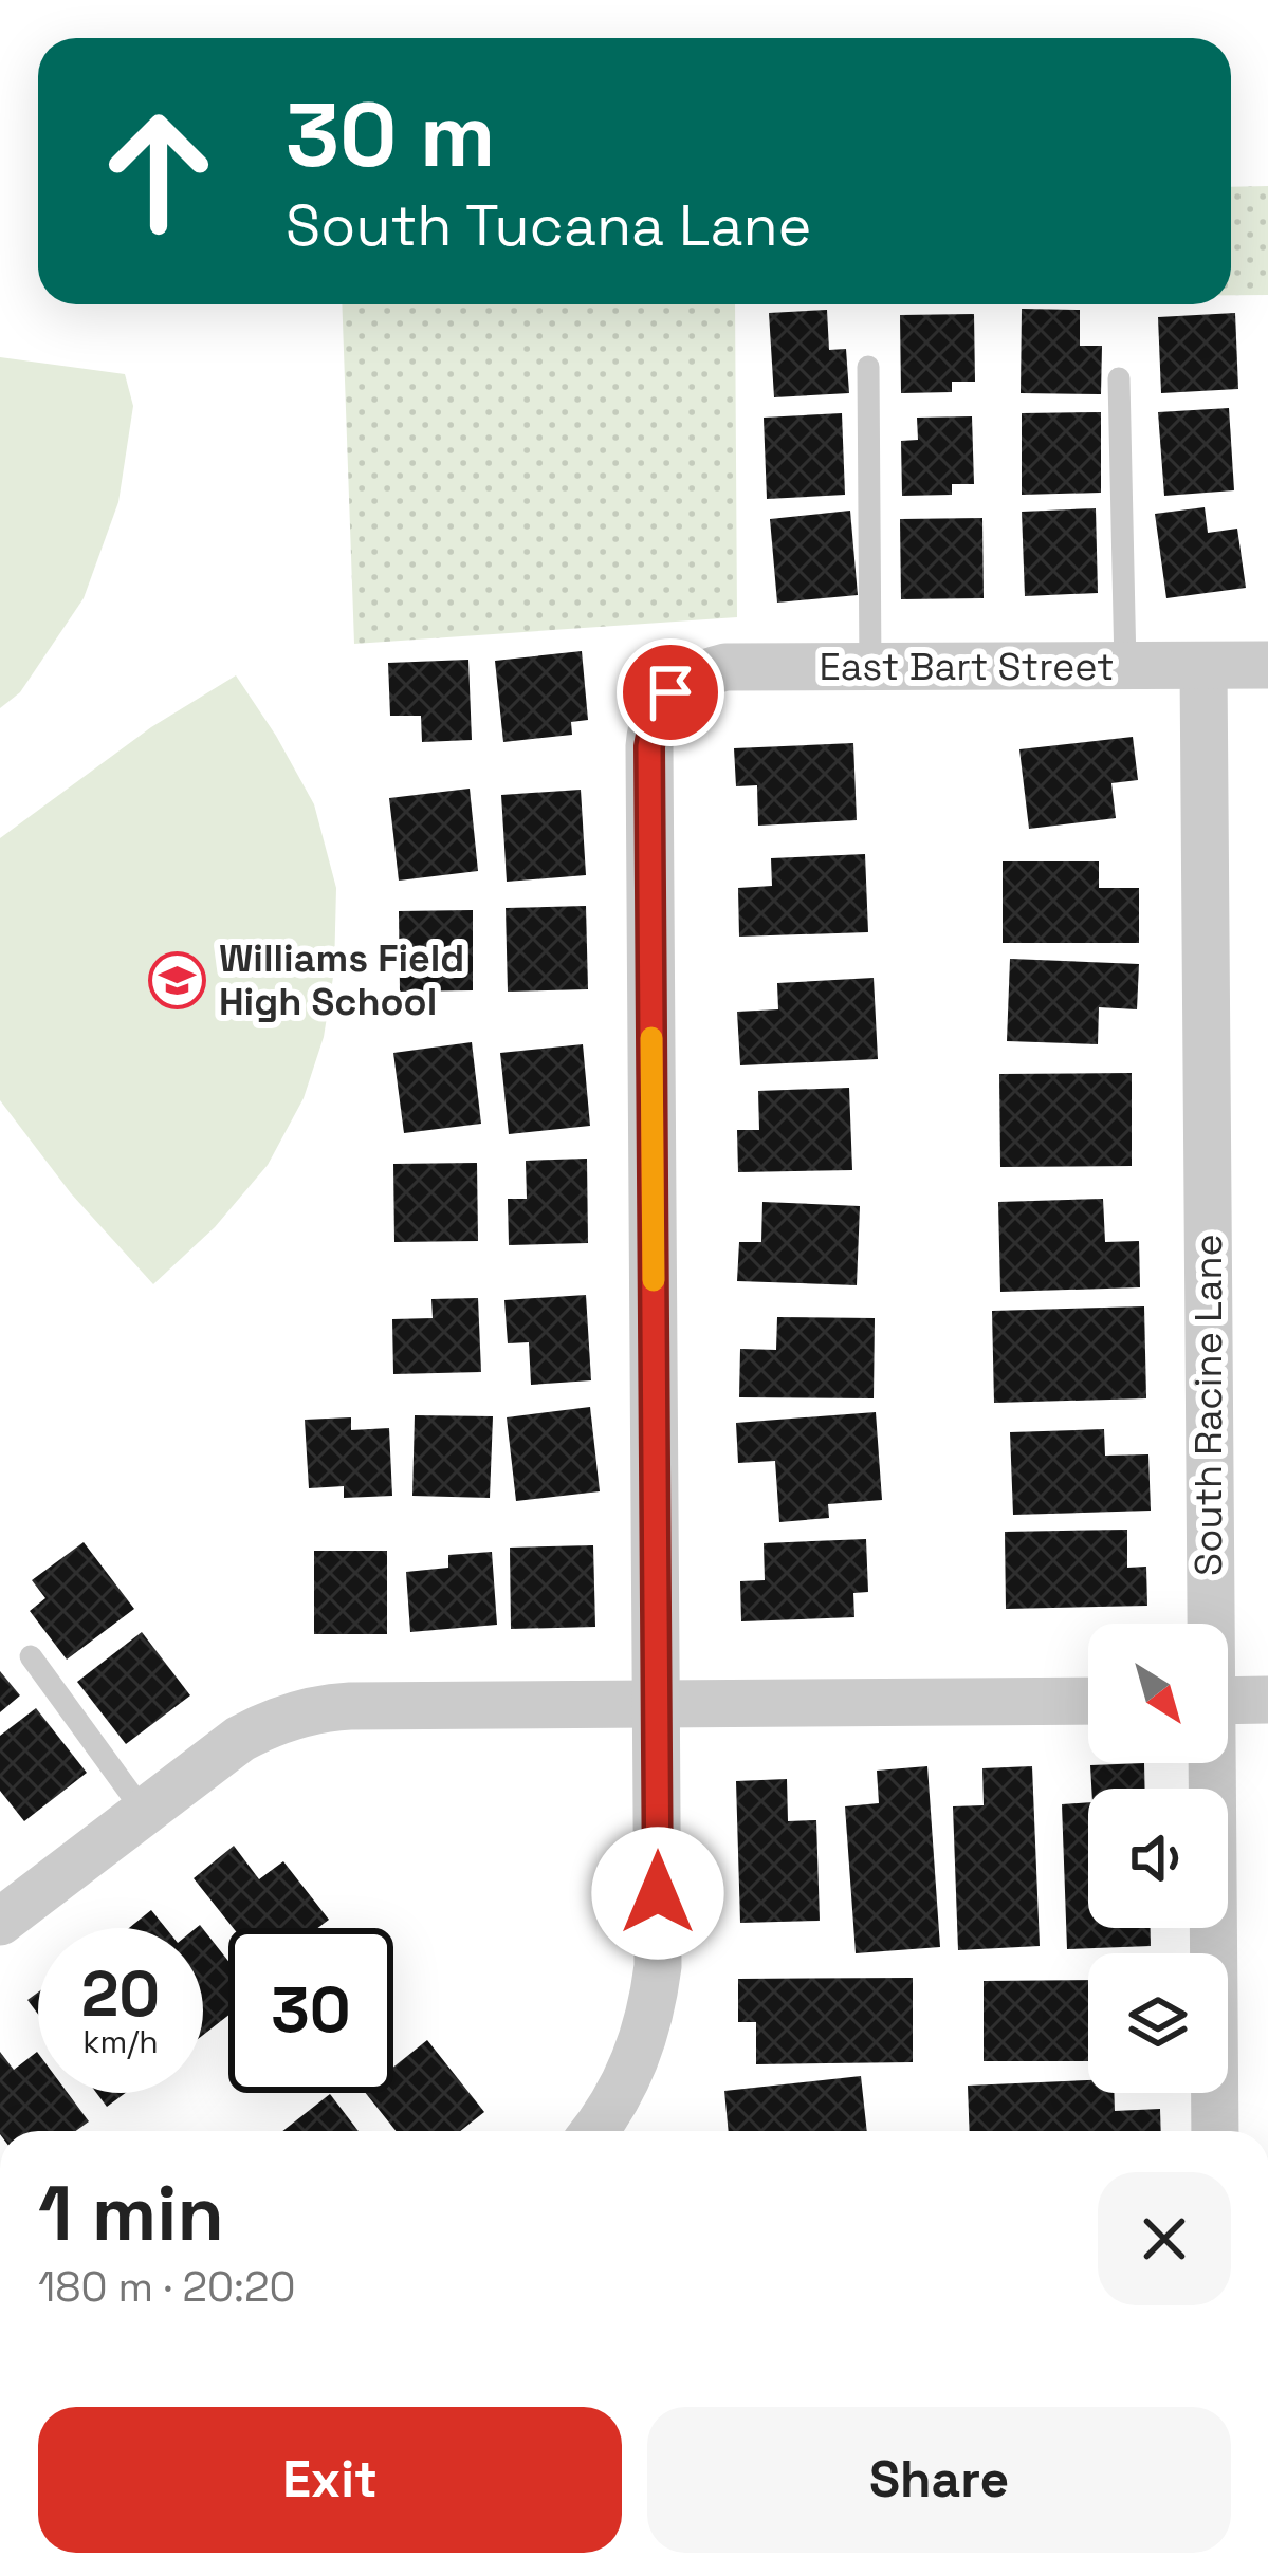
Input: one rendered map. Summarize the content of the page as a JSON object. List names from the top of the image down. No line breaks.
{"streets":{"street":["East Bart Street","South Racine Lane"]},"crossings":[["East Bart Street","South Racine Lane"]],"places":{"school or university":["Williams Field High School"]},"north":"bottom right","page":{"turn":["30 m","South Tucana Lane"],"speed":"20 km/h","limit":"30","heading":["1 min","180 m · 20:20"],"buttons":["Exit","Share"]}}
